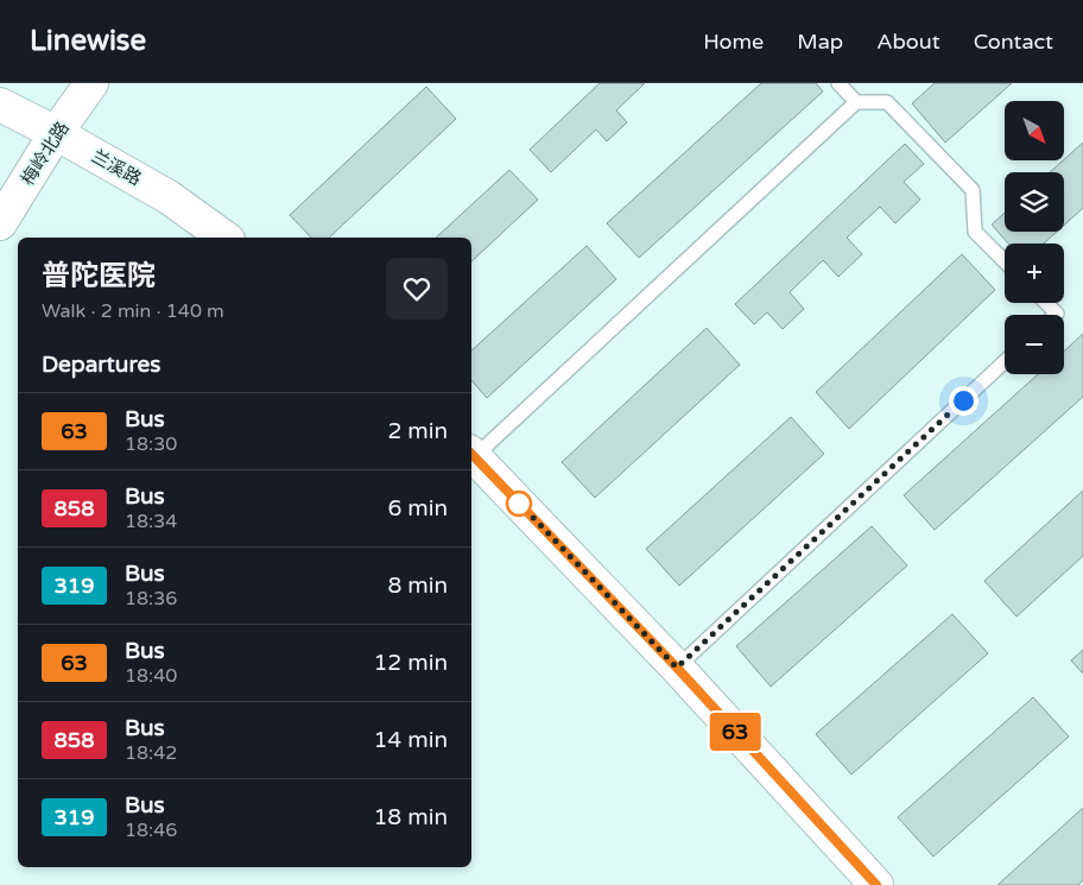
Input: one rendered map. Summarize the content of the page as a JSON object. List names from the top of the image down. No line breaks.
{"streets":{"street":["梅岭北路","兰溪路"]},"crossings":[["梅岭北路","兰溪路"]],"lines":["bus line 63"],"north":"bottom right","page":{"header":"Linewise","nav":["Home","Map","About","Contact"],"on_map":"63","map_buttons":["+","−"],"heading":[["普陀医院","Walk · 2 min · 140 m"],"Departures"],"list":[{"mark":"63","name":"Bus","note":"18:30","value":"2 min"},{"mark":"858","name":"Bus","note":"18:34","value":"6 min"},{"mark":"319","name":"Bus","note":"18:36","value":"8 min"},{"mark":"63","name":"Bus","note":"18:40","value":"12 min"},{"mark":"858","name":"Bus","note":"18:42","value":"14 min"},{"mark":"319","name":"Bus","note":"18:46","value":"18 min"}]}}
